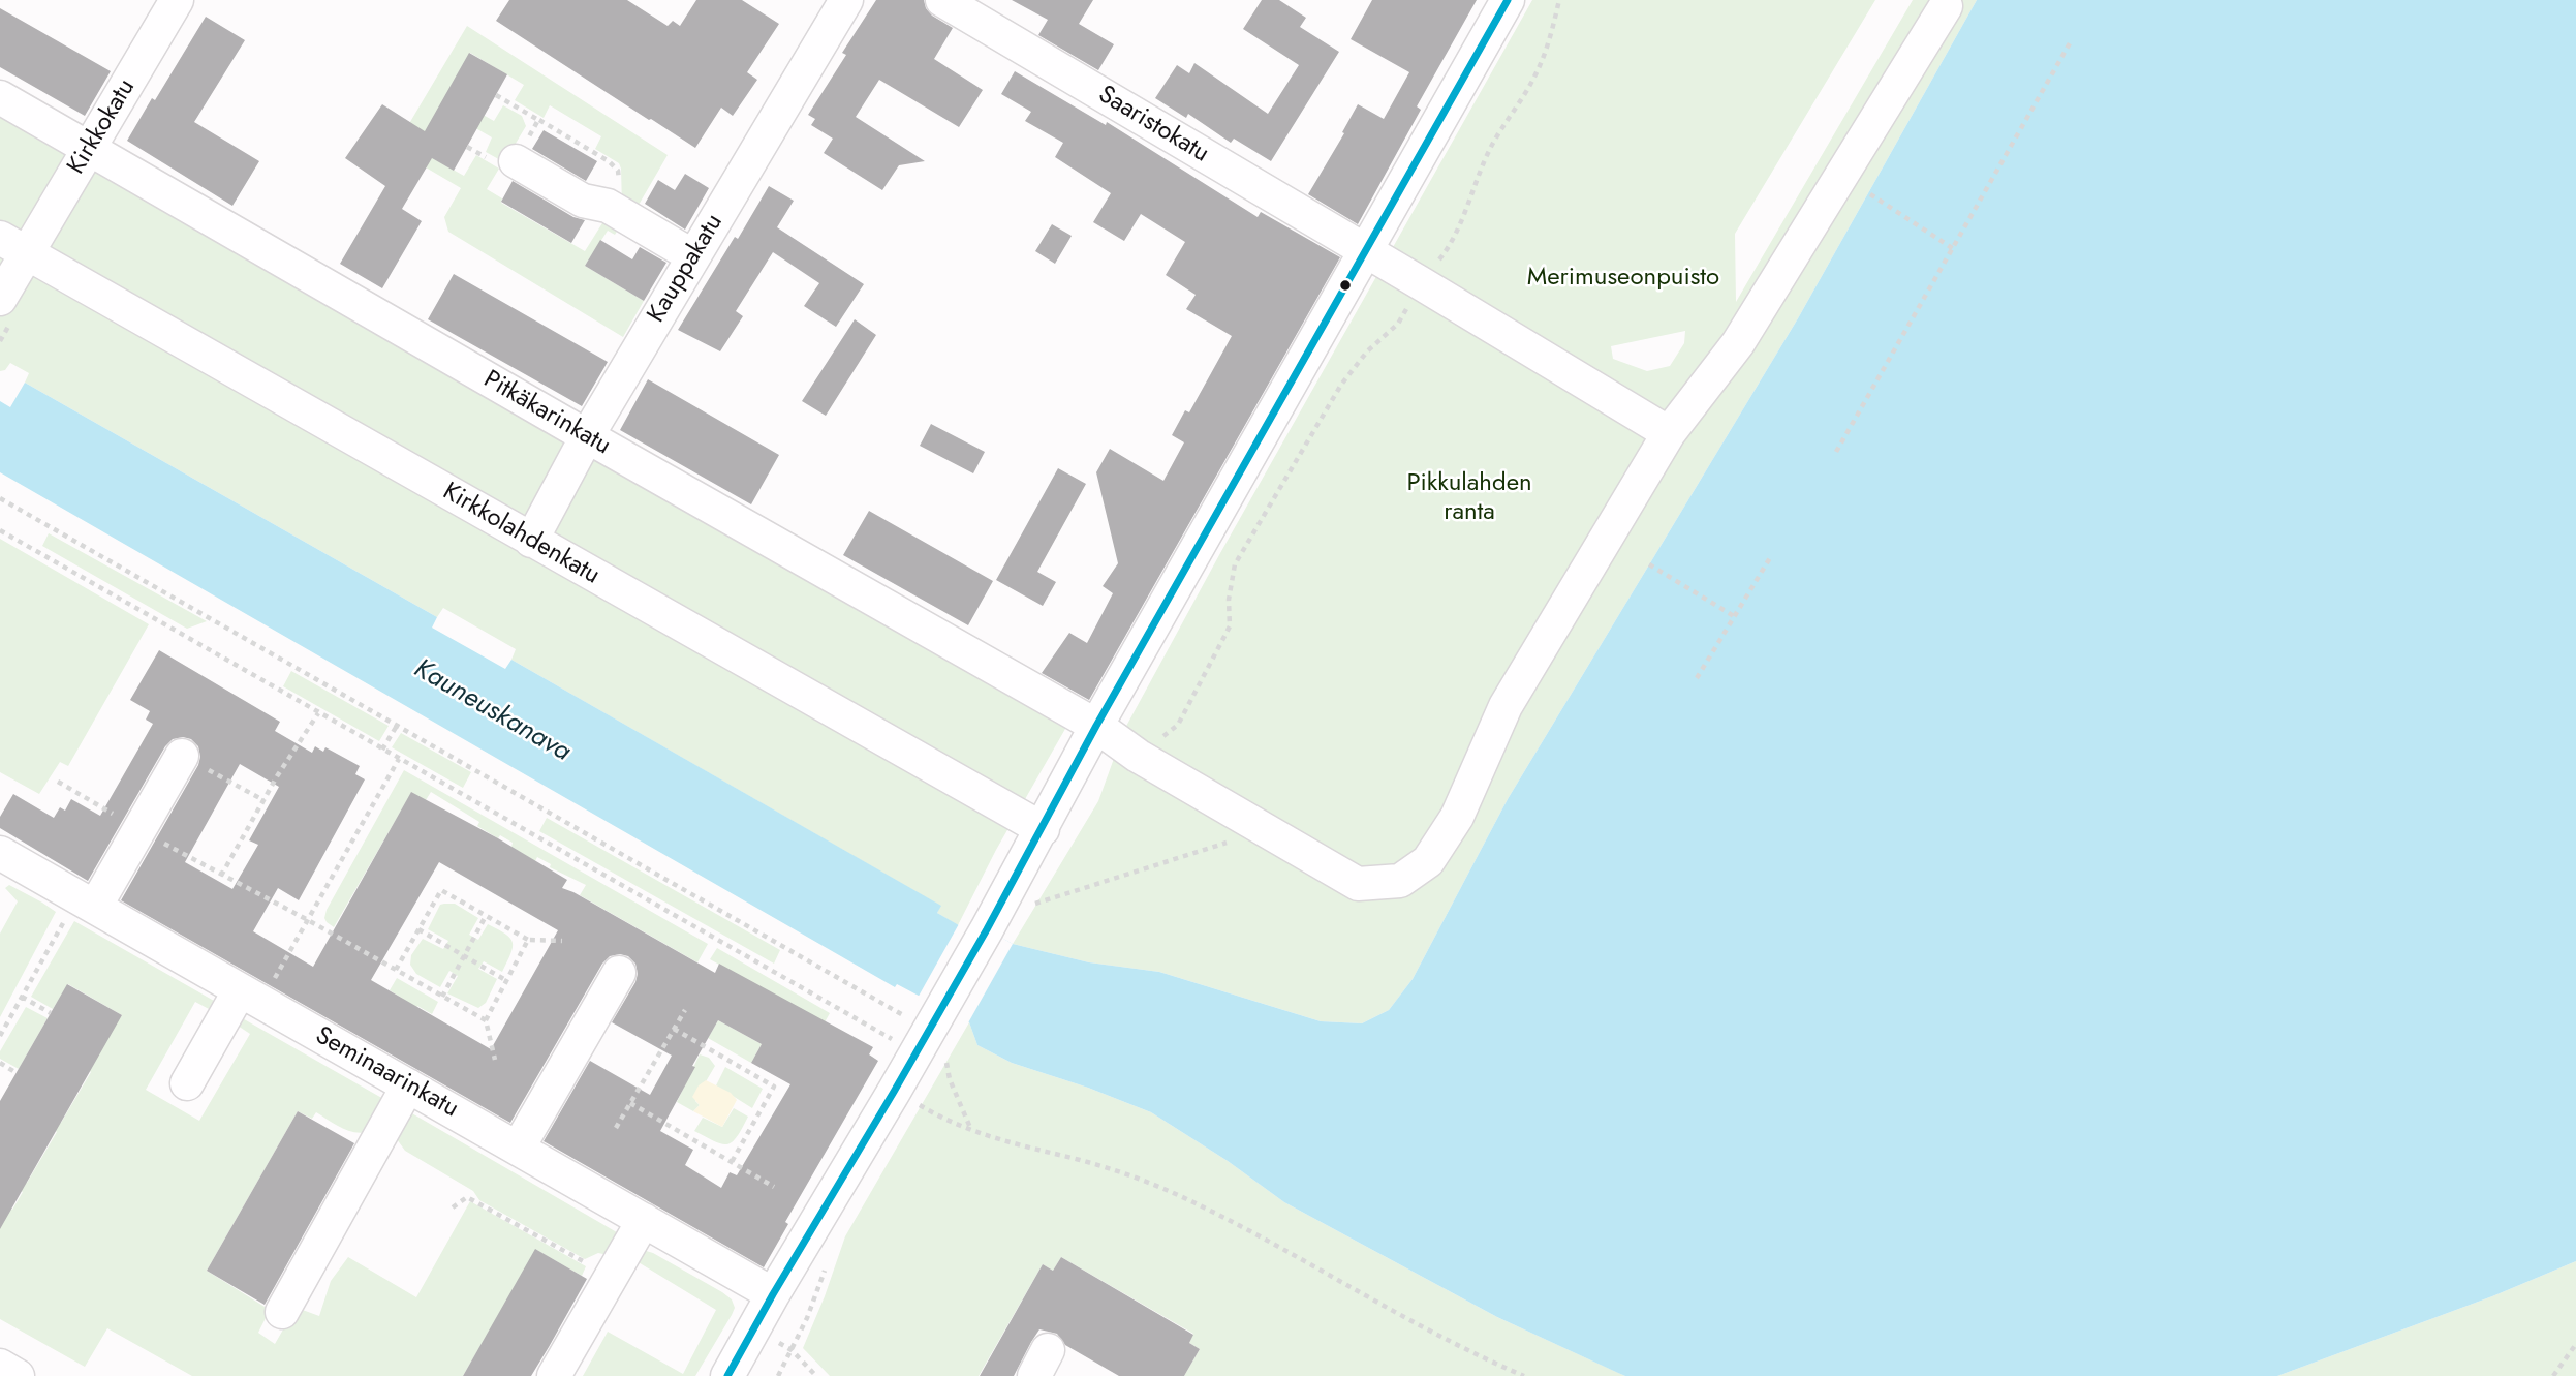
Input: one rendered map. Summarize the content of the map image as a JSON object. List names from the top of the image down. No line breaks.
{"streets":{"street":["Saaristokatu","Kirkkokatu","Kauppakatu","Pitkäkarinkatu","Kirkkolahdenkatu","Seminaarinkatu"]},"crossings":[["Saaristokatu","Pitkäkarinkatu"],["Kirkkokatu","Pitkäkarinkatu"],["Kirkkokatu","Kirkkolahdenkatu"],["Kauppakatu","Pitkäkarinkatu"],["Kauppakatu","Kirkkolahdenkatu"]],"water":["Kauneuskanava"],"parks":["Merimuseonpuisto","Pikkulahden ranta"]}
